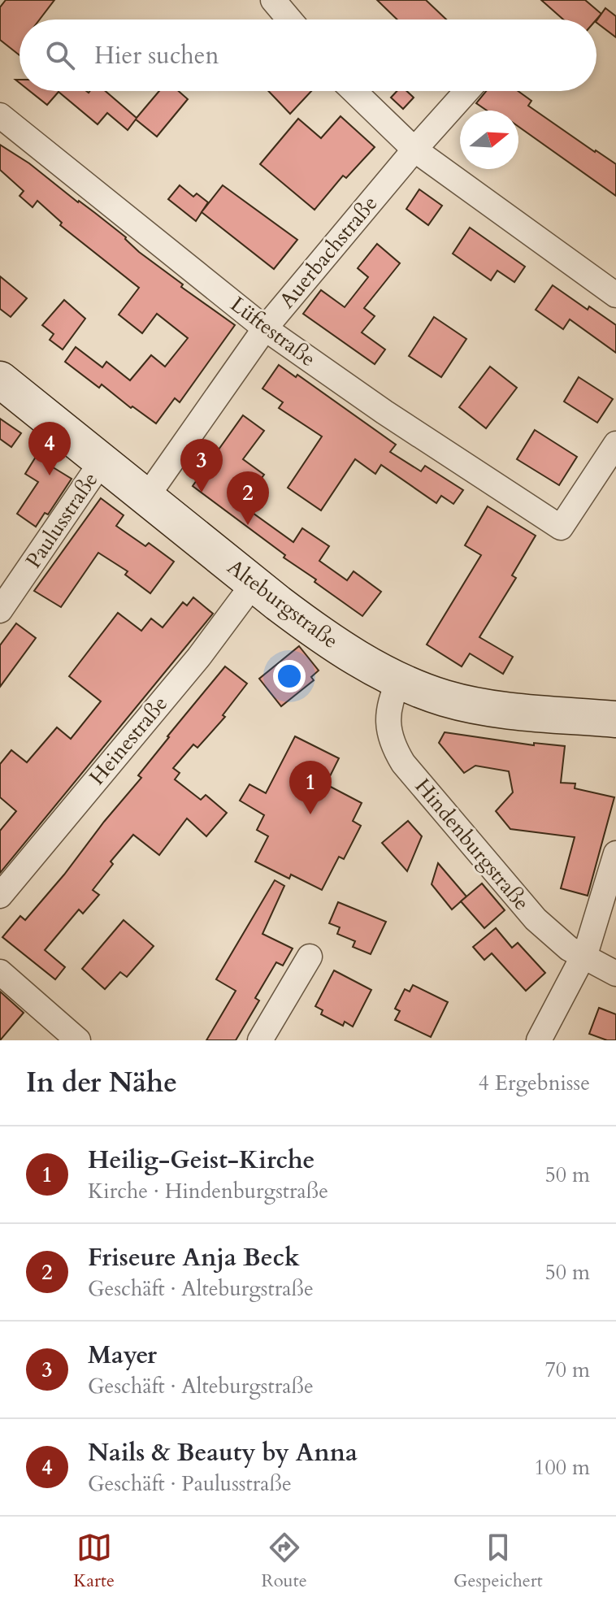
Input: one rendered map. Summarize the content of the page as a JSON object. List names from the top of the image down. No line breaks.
{"streets":{"main road":["Alteburgstraße"],"street":["Auerbachstraße","Lüftestraße","Paulusstraße","Heinestraße","Hindenburgstraße"]},"crossings":[["Auerbachstraße","Lüftestraße"],["Auerbachstraße","Alteburgstraße"],["Paulusstraße","Alteburgstraße"],["Alteburgstraße","Heinestraße"],["Alteburgstraße","Hindenburgstraße"]],"north":"right","page":{"search":"Hier suchen","pins":["4","3","2","1"],"heading":["In der Nähe","4 Ergebnisse"],"list":[{"mark":"1","name":"Heilig-Geist-Kirche","note":"Kirche · Hindenburgstraße","value":"50 m"},{"mark":"2","name":"Friseure Anja Beck","note":"Geschäft · Alteburgstraße","value":"50 m"},{"mark":"3","name":"Mayer","note":"Geschäft · Alteburgstraße","value":"70 m"},{"mark":"4","name":"Nails & Beauty by Anna","note":"Geschäft · Paulusstraße","value":"100 m"}],"nav":["Karte","Route","Gespeichert"]}}
